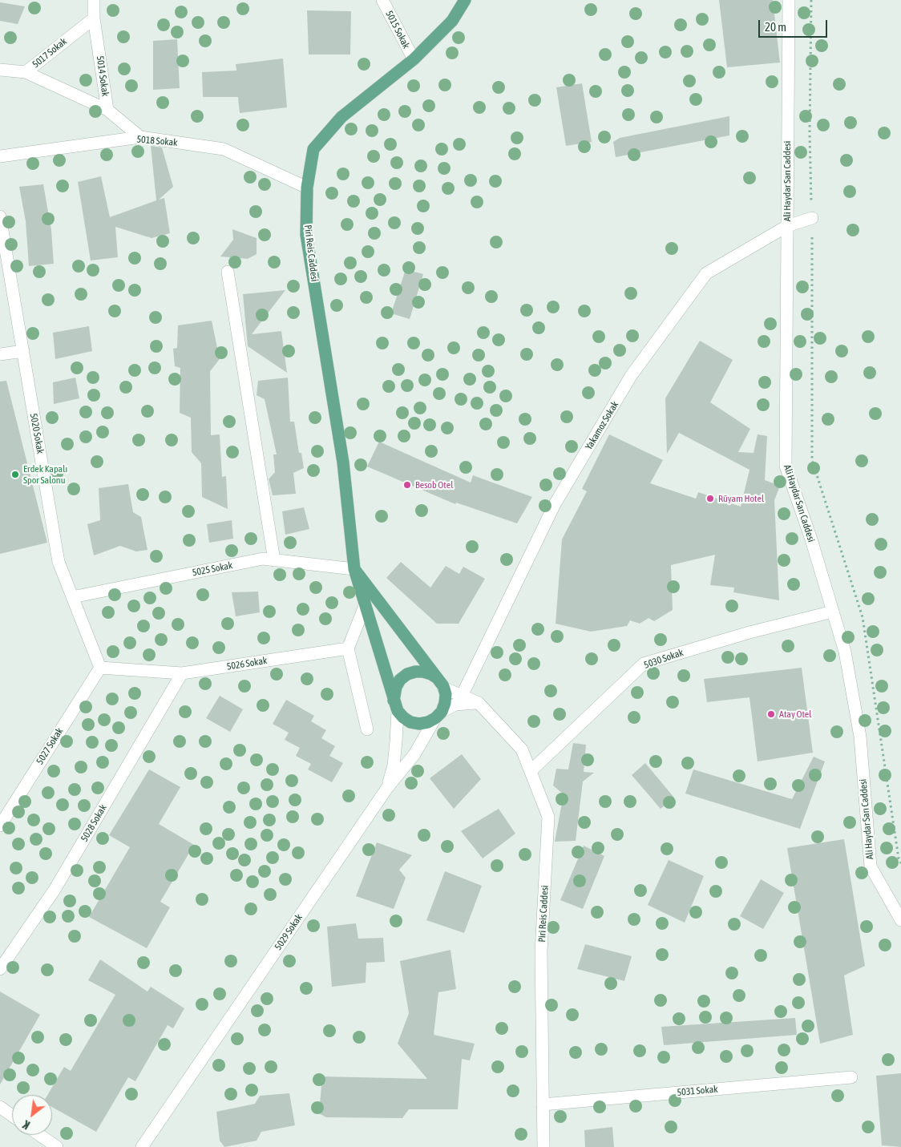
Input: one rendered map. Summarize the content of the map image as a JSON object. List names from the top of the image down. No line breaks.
{"streets":{"main road":["Piri Reis Caddesi"],"street":["5015 Sokak","5017 Sokak","5014 Sokak","5018 Sokak","Ali Haydar Sarı Caddesi","Yakamoz Sokak","5020 Sokak","5025 Sokak","5030 Sokak","5026 Sokak","5027 Sokak","5028 Sokak","5029 Sokak","5031 Sokak"]},"crossings":[["5015 Sokak","Piri Reis Caddesi"],["5017 Sokak","5014 Sokak"],["5014 Sokak","5018 Sokak"],["5018 Sokak","Piri Reis Caddesi"],["Ali Haydar Sarı Caddesi","Yakamoz Sokak"],["Ali Haydar Sarı Caddesi","5030 Sokak"],["Piri Reis Caddesi","Yakamoz Sokak"],["Piri Reis Caddesi","5025 Sokak"],["Piri Reis Caddesi","5030 Sokak"],["Piri Reis Caddesi","5029 Sokak"],["Piri Reis Caddesi","5031 Sokak"],["5020 Sokak","5025 Sokak"],["5020 Sokak","5026 Sokak"],["5020 Sokak","5027 Sokak"],["5026 Sokak","5027 Sokak"],["5026 Sokak","5028 Sokak"]],"places":["Erdek Kapalı Spor Salonu","Besob Otel","Rüyam Hotel","Atay Otel"],"scale_bar":"20 m","north":"bottom left"}
